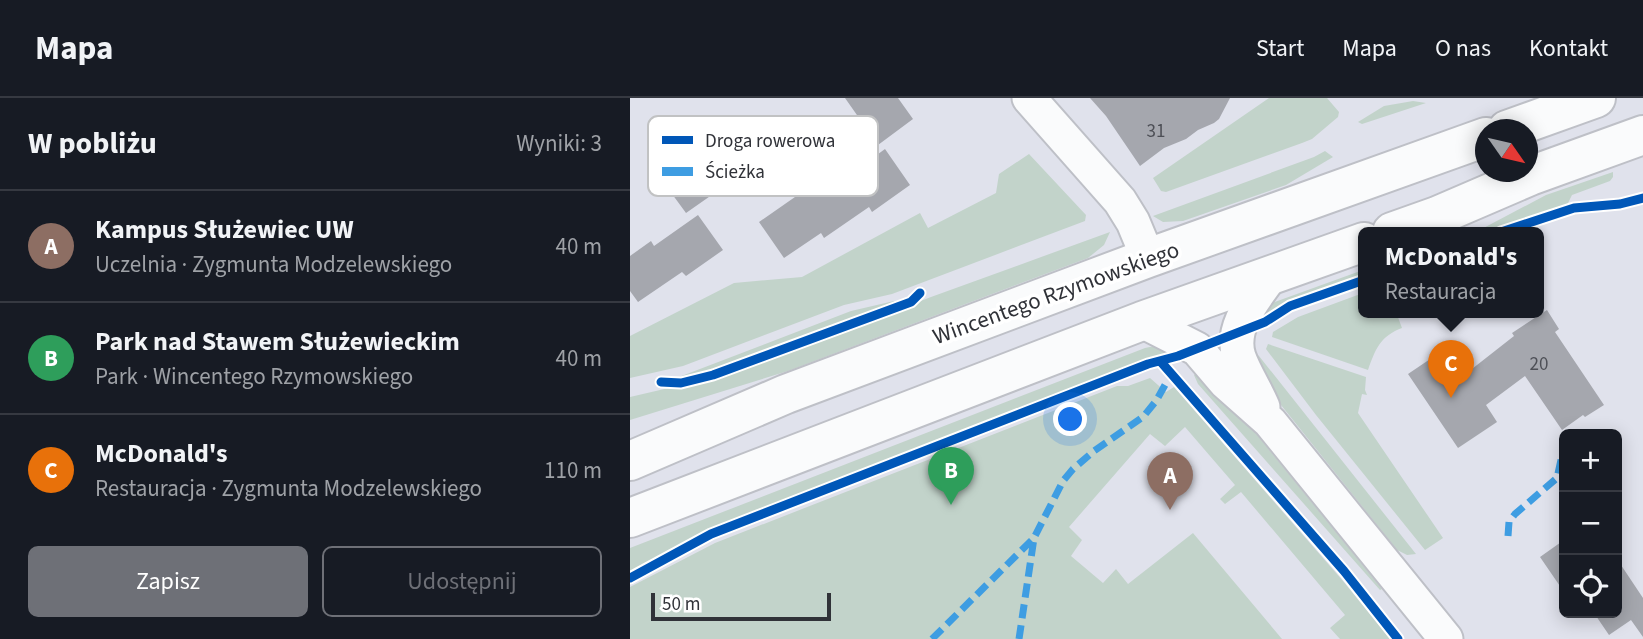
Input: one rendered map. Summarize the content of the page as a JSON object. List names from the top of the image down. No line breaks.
{"streets":{"main road":["Wincentego Rzymowskiego"]},"house_numbers":["31","20"],"legend":["Droga rowerowa","Ścieżka"],"scale_bar":"50 m","north":"bottom right","page":{"header":"Mapa","nav":["Start","Mapa","O nas","Kontakt"],"heading":["W pobliżu","Wyniki: 3"],"list":[{"mark":"A","name":"Kampus Służewiec UW","note":"Uczelnia · Zygmunta Modzelewskiego","value":"40 m"},{"mark":"B","name":"Park nad Stawem Służewieckim","note":"Park · Wincentego Rzymowskiego","value":"40 m"},{"mark":"C","name":"McDonald's","note":"Restauracja · Zygmunta Modzelewskiego","value":"110 m"}],"popup":["McDonald's","Restauracja"],"pins":["C","B","A"],"map_buttons":["+","−"],"buttons":["Zapisz","Udostępnij"],"scale":"50 m"}}
